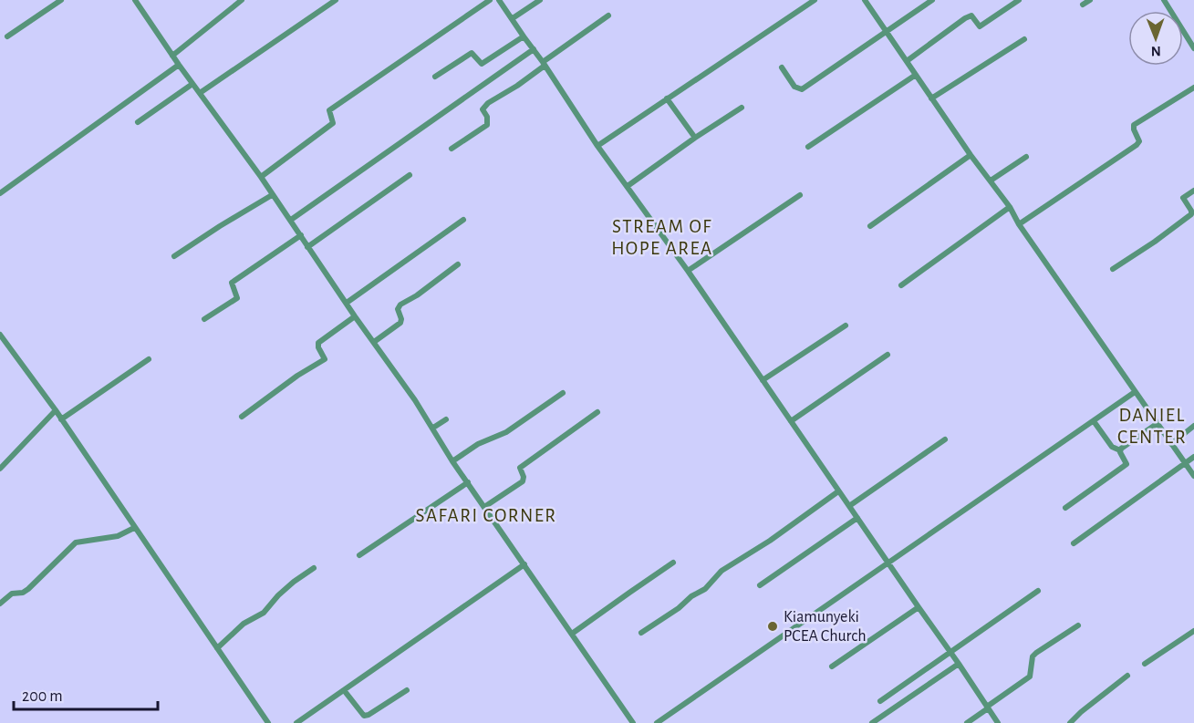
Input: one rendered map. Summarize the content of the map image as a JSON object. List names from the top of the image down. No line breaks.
{"districts":["STREAM OF HOPE AREA","DANIEL CENTER","SAFARI CORNER"],"places":["Kiamunyeki PCEA Church"],"scale_bar":"200 m","north":"bottom"}
